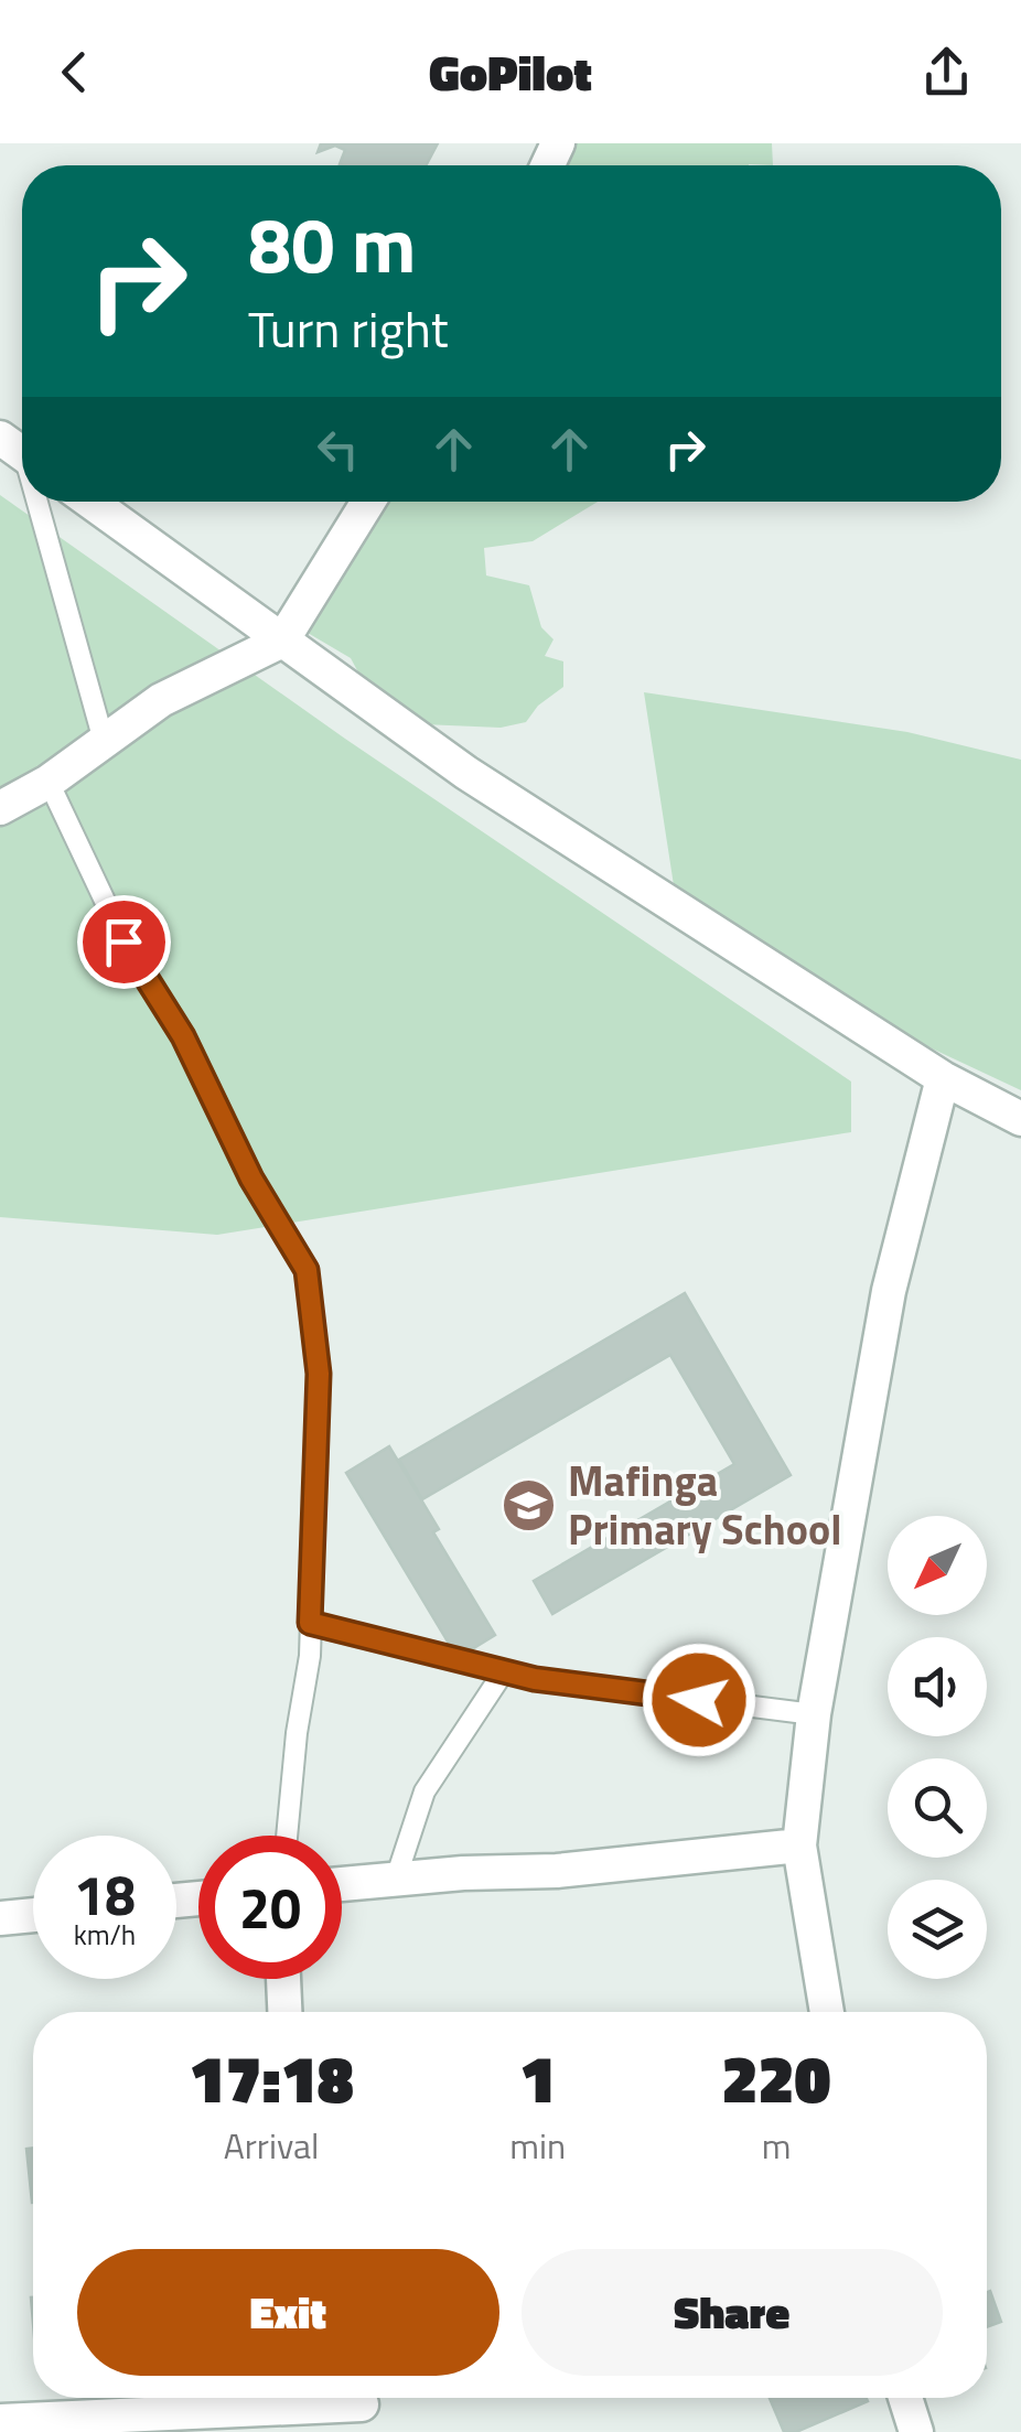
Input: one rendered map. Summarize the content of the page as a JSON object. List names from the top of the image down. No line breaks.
{"places":{"school or university":["Mafinga Primary School"]},"north":"bottom left","page":{"header":"GoPilot","turn":["80 m","Turn right"],"speed":"18 km/h","limit":"20","eta":["17:18","Arrival","1","min","220","m"],"buttons":["Exit","Share"]}}
